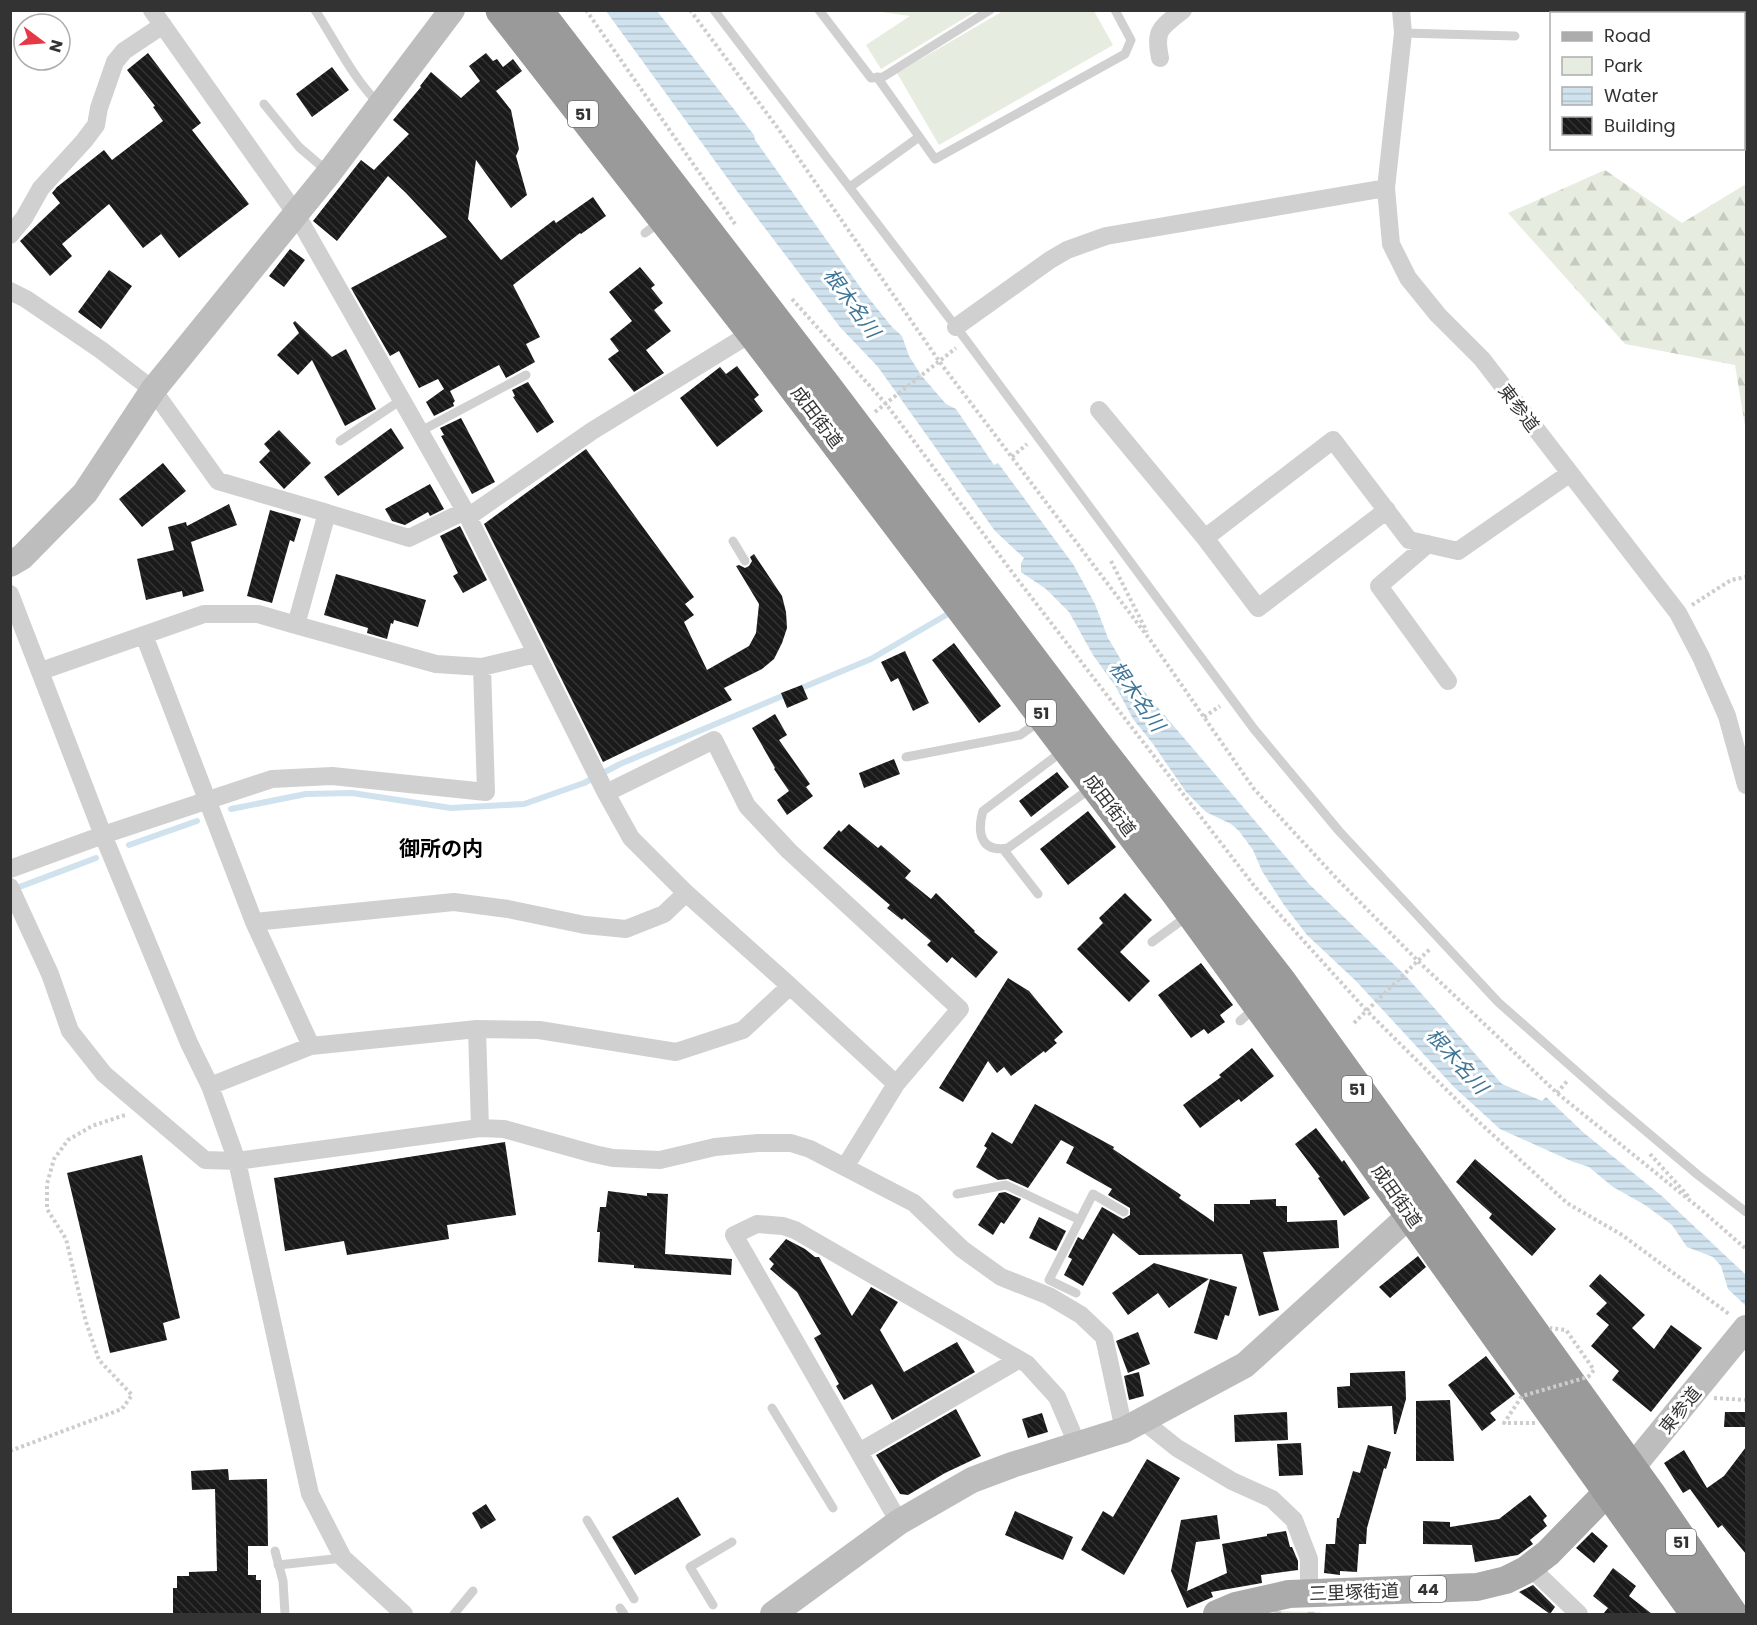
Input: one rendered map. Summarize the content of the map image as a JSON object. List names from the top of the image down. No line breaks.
{"streets":{"highway":["51","成田街道"],"main road":["44","三里塚街道"],"street":["東参道"]},"crossings":[["東参道","成田街道"],["東参道","三里塚街道"],["成田街道","三里塚街道"]],"districts":["御所の内"],"water":["根木名川"],"legend":["Road","Park","Water","Building"],"north":"right"}
